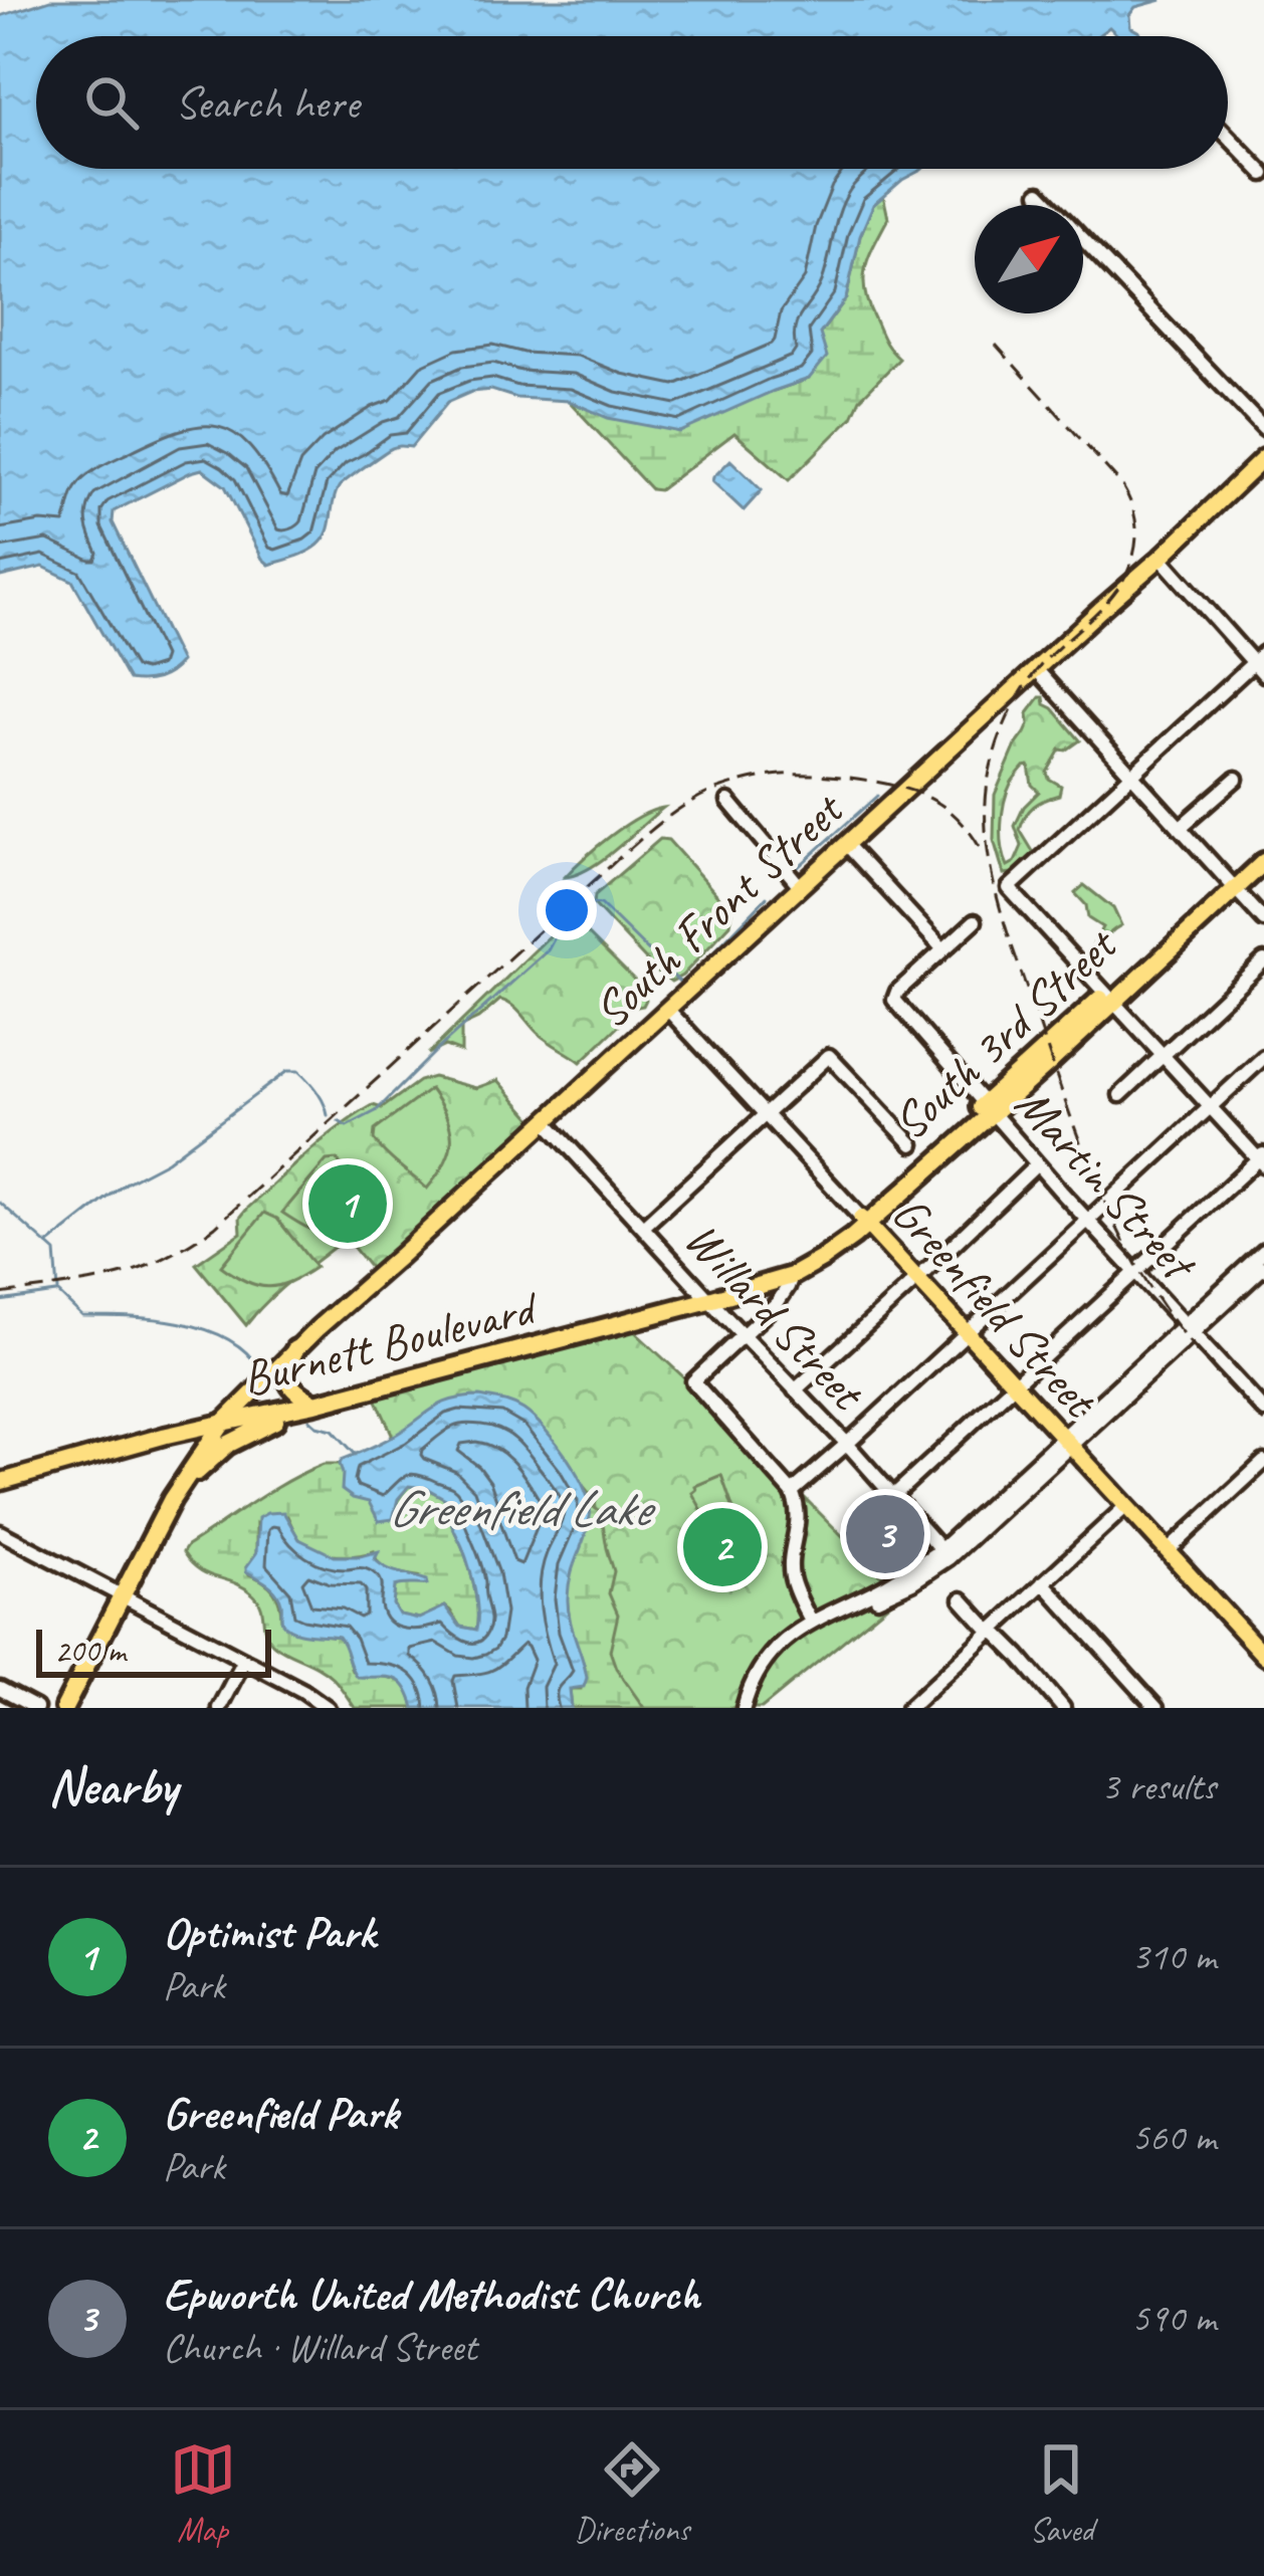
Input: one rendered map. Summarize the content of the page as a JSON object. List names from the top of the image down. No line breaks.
{"streets":{"highway":["South 3rd Street","Burnett Boulevard"],"main road":["South Front Street","Greenfield Street"],"street":["Martin Street","Willard Street"]},"crossings":[["South Front Street","Greenfield Street"],["South Front Street","Willard Street"],["South Front Street","Burnett Boulevard"],["South 3rd Street","Martin Street"],["South 3rd Street","Greenfield Street"],["South 3rd Street","Willard Street"],["South 3rd Street","Burnett Boulevard"],["Willard Street","Burnett Boulevard"]],"water":["Greenfield Lake"],"scale_bar":"200 m","north":"top right","page":{"search":"Search here","pins":["1","3","2"],"scale":"200 m","heading":["Nearby","3 results"],"list":[{"mark":"1","name":"Optimist Park","note":"Park","value":"310 m"},{"mark":"2","name":"Greenfield Park","note":"Park","value":"560 m"},{"mark":"3","name":"Epworth United Methodist Church","note":"Church · Willard Street","value":"590 m"}],"nav":["Map","Directions","Saved"]}}
